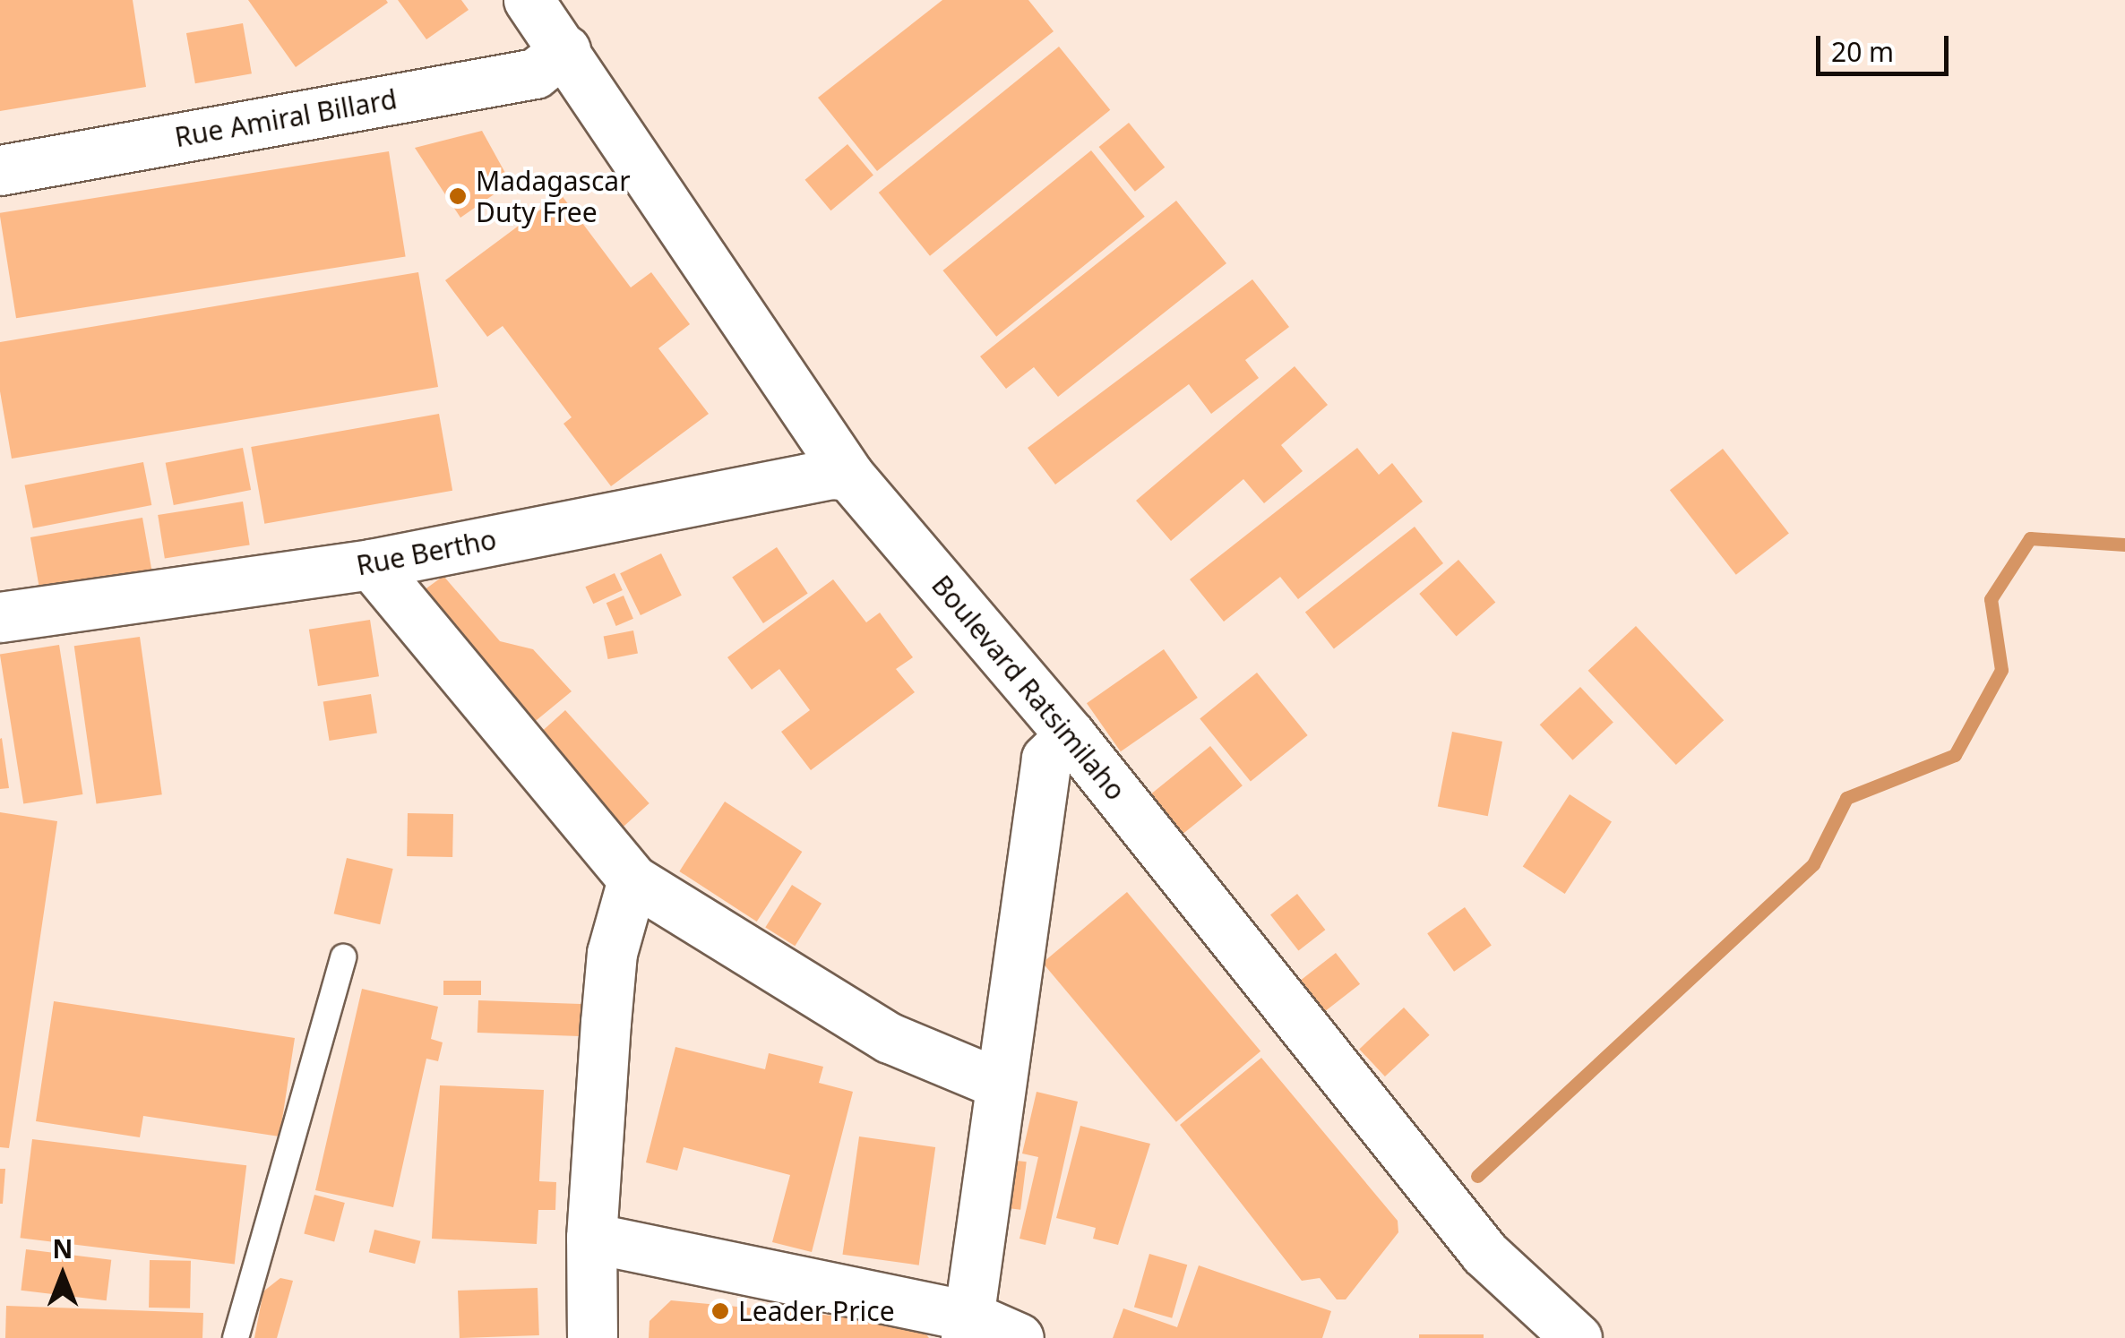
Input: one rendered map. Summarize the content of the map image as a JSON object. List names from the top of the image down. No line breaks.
{"streets":{"street":["Rue Amiral Billard","Rue Bertho","Boulevard Ratsimilaho"]},"crossings":[["Rue Amiral Billard","Boulevard Ratsimilaho"],["Rue Bertho","Boulevard Ratsimilaho"]],"places":["Madagascar Duty Free","Leader Price"],"scale_bar":"20 m","north":"top"}
